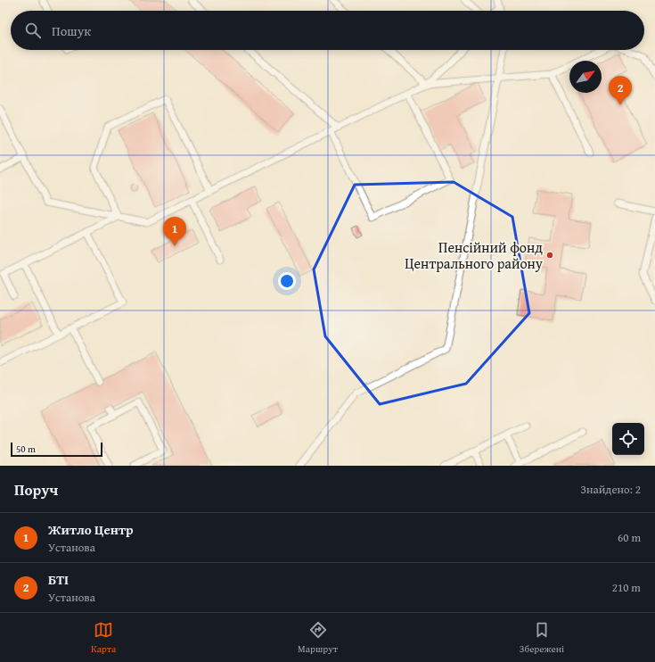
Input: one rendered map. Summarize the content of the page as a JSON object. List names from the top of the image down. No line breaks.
{"places":["Пенсійний фонд Центрального району"],"scale_bar":"50 m","north":"top right","page":{"search":"Пошук","pins":["2","1"],"scale":"50 m","heading":["Поруч","Знайдено: 2"],"list":[{"mark":"1","name":"Житло Центр","note":"Установа","value":"60 m"},{"mark":"2","name":"БТІ","note":"Установа","value":"210 m"}],"nav":["Карта","Маршрут","Збережені"]}}
